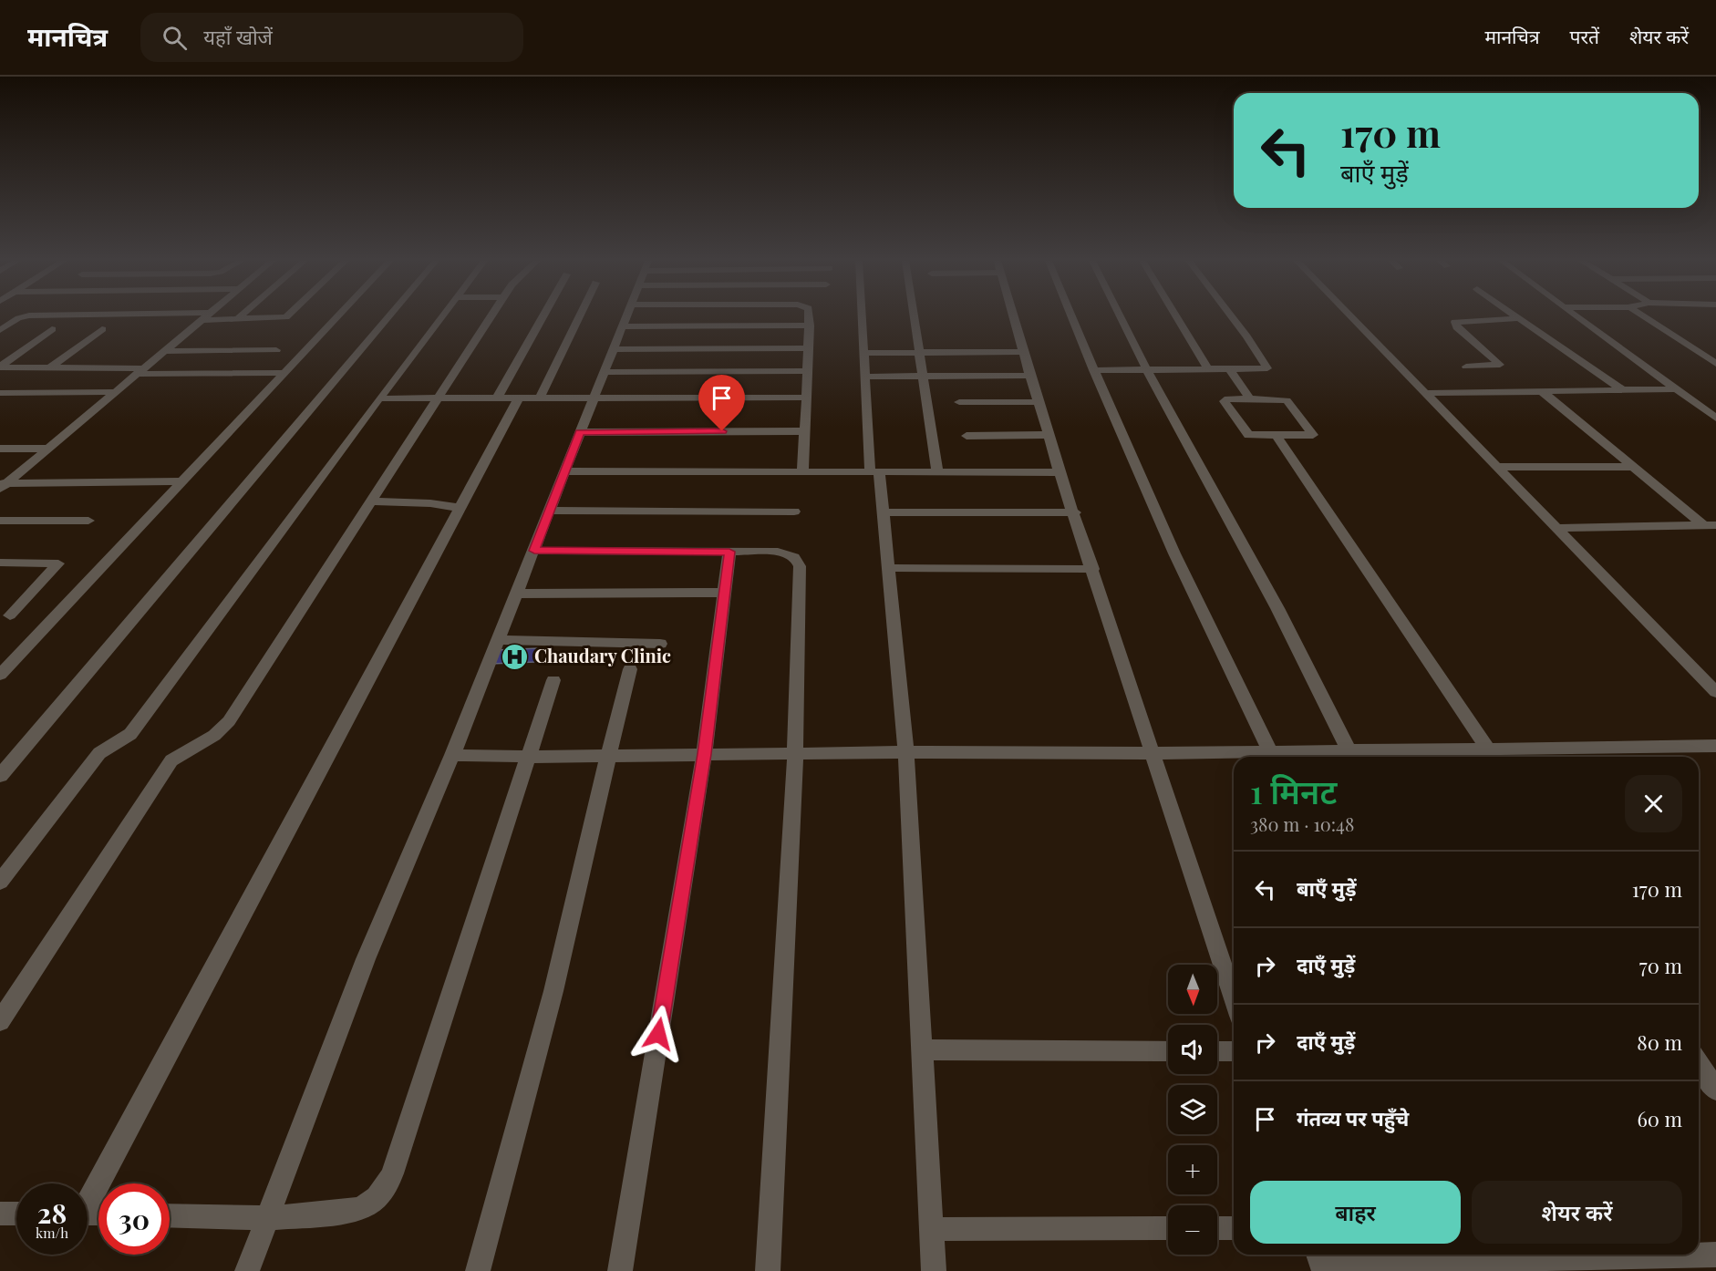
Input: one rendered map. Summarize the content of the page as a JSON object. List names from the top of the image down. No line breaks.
{"places":{"hospital":["Chaudary Clinic"]},"north":"bottom","page":{"header":"मानचित्र","search":"यहाँ खोजें","nav":["मानचित्र","परतें","शेयर करें"],"turn":["170 m","बाएँ मुड़ें"],"heading":["1 मिनट","380 m · 10:48"],"list":[{"name":"बाएँ मुड़ें","value":"170 m"},{"name":"दाएँ मुड़ें","value":"70 m"},{"name":"दाएँ मुड़ें","value":"80 m"},{"name":"गंतव्य पर पहुँचे","value":"60 m"}],"map_buttons":["+","−"],"buttons":["बाहर","शेयर करें"],"speed":"28 km/h","limit":"30"}}
